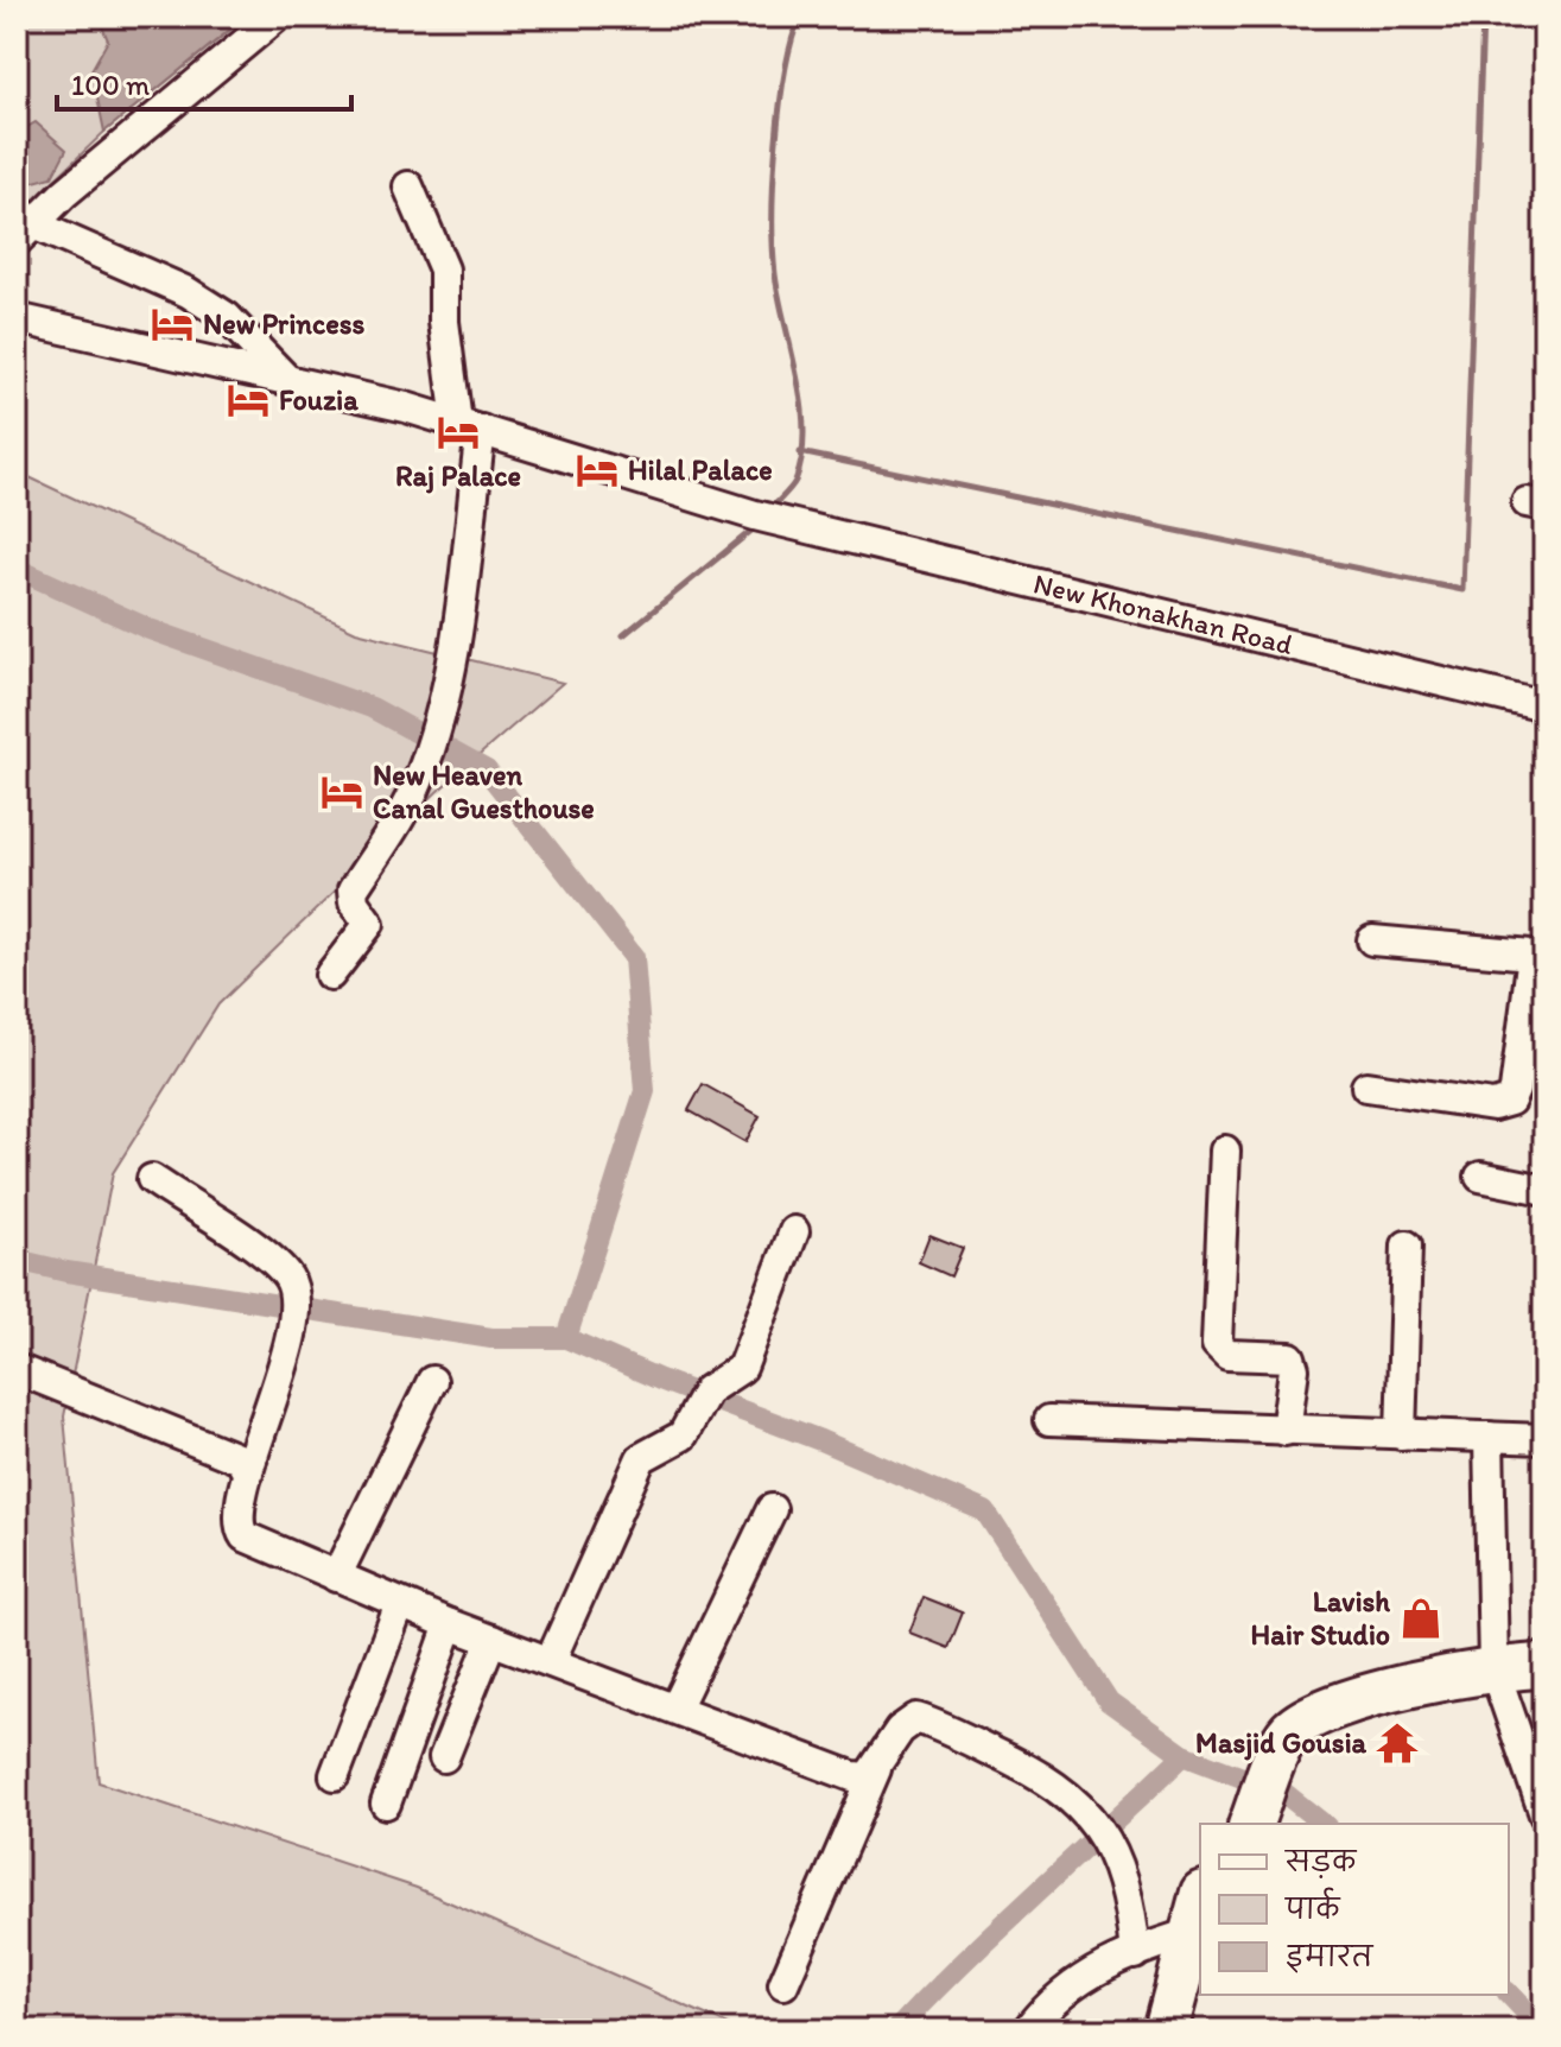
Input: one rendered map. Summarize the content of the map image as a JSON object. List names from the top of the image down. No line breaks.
{"streets":{"street":["New Khonakhan Road"]},"places":{"hotel":["New Princess","Fouzia","Raj Palace","Hilal Palace","New Heaven Canal Guesthouse"],"shop":["Lavish Hair Studio"],"temple":["Masjid Gousia"]},"legend":["सड़क","पार्क","इमारत"],"scale_bar":"100 m"}
